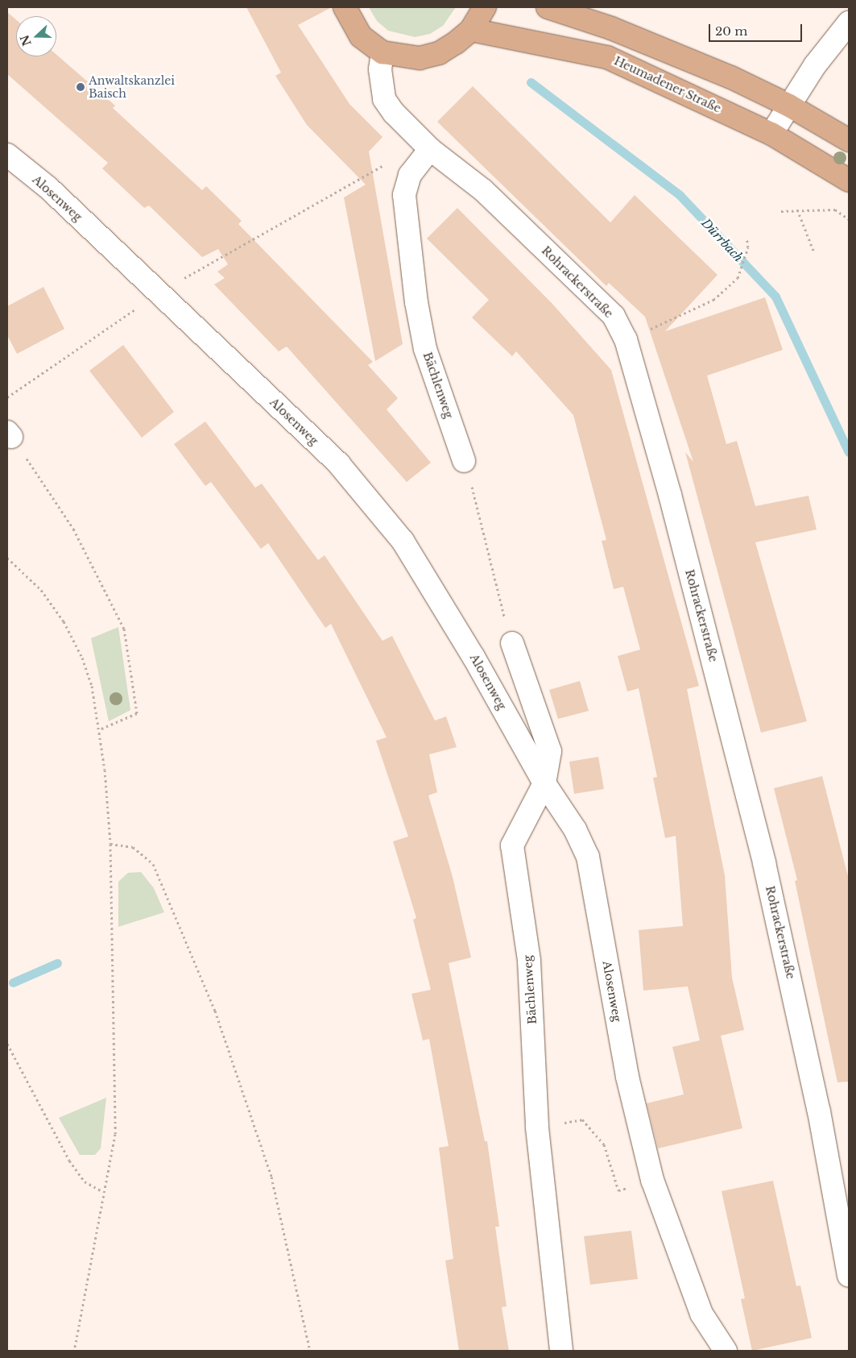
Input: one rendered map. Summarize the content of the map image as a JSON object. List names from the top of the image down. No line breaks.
{"streets":{"main road":["Heumadener Straße"],"street":["Alosenweg","Rohrackerstraße","Bächlenweg"]},"crossings":[["Alosenweg","Bächlenweg"],["Rohrackerstraße","Bächlenweg"]],"water":["Dürrbach"],"places":["Anwaltskanzlei Baisch"],"scale_bar":"20 m","north":"left"}
